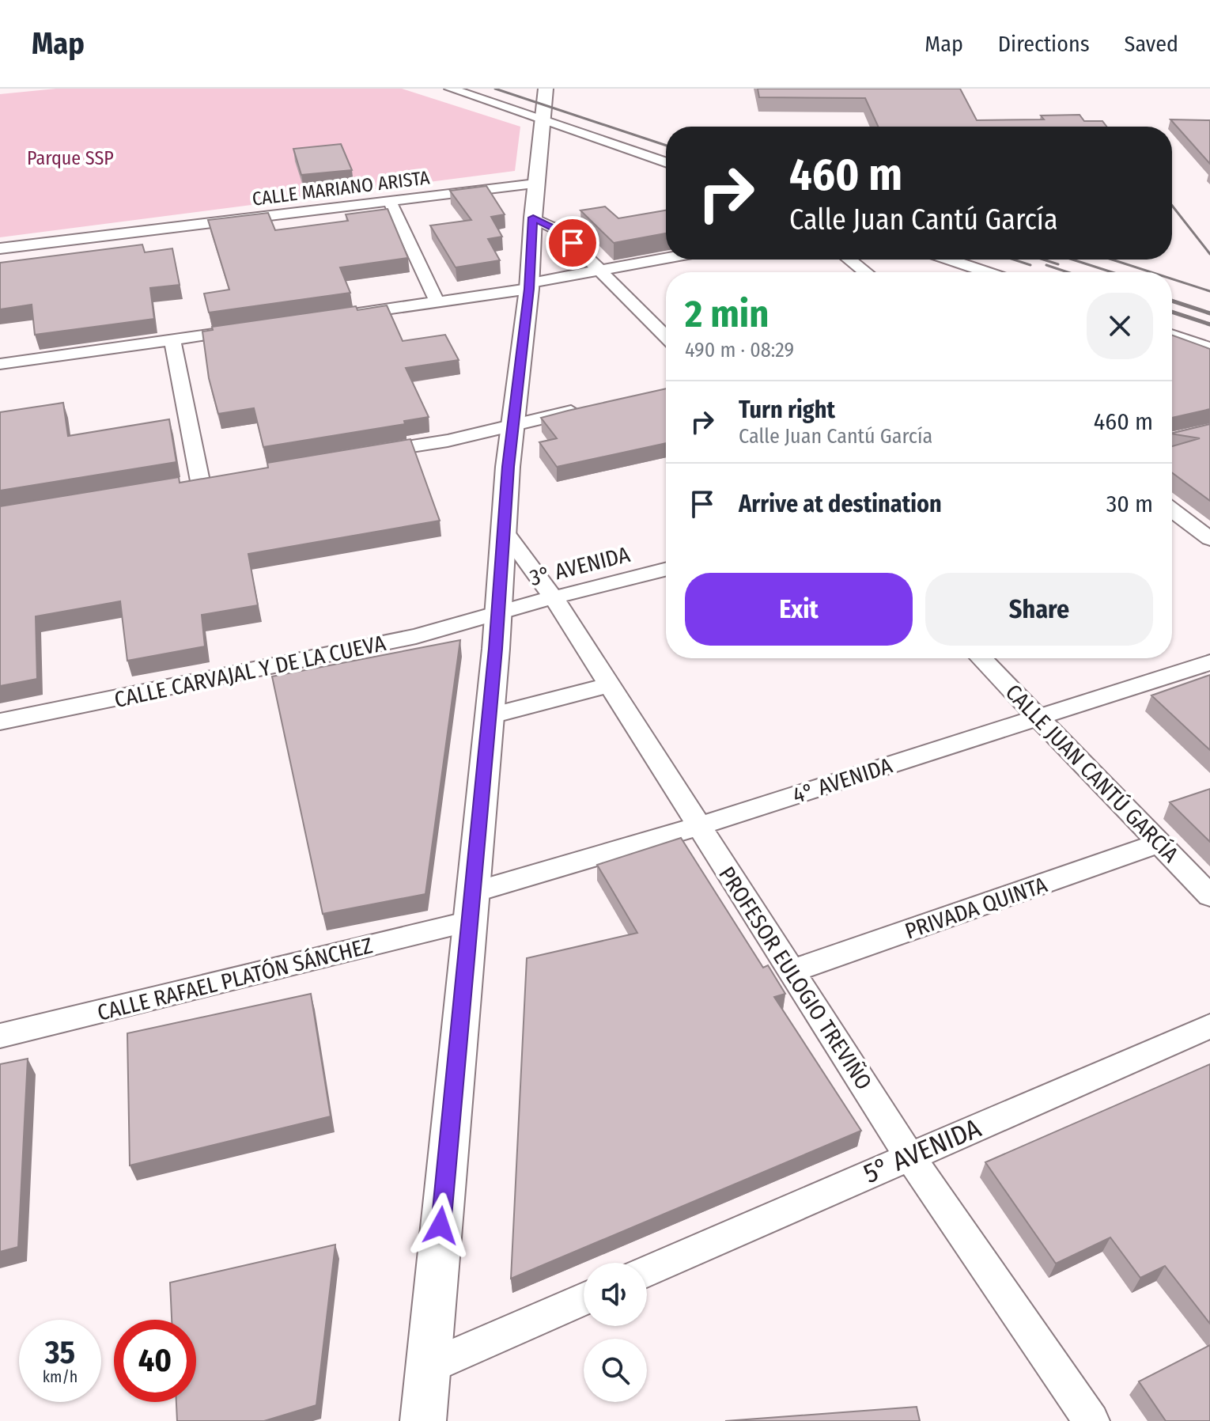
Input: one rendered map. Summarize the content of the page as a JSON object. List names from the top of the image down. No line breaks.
{"streets":{"street":["CALLE MARIANO ARISTA","3° AVENIDA","CALLE CARVAJAL Y DE LA CUEVA","CALLE JUAN CANTÚ GARCÍA","4° AVENIDA","PRIVADA QUINTA","PROFESOR EULOGIO TREVIÑO","CALLE RAFAEL PLATÓN SÁNCHEZ","5° AVENIDA"]},"crossings":[["3° AVENIDA","CALLE CARVAJAL Y DE LA CUEVA"],["3° AVENIDA","PROFESOR EULOGIO TREVIÑO"],["CALLE JUAN CANTÚ GARCÍA","4° AVENIDA"],["CALLE JUAN CANTÚ GARCÍA","PRIVADA QUINTA"],["4° AVENIDA","PROFESOR EULOGIO TREVIÑO"],["PRIVADA QUINTA","PROFESOR EULOGIO TREVIÑO"],["PROFESOR EULOGIO TREVIÑO","5° AVENIDA"]],"parks":["Parque SSP"],"page":{"header":"Map","nav":["Map","Directions","Saved"],"turn":["460 m","Calle Juan Cantú García"],"heading":["2 min","490 m · 08:29"],"list":[{"name":"Turn right","note":"Calle Juan Cantú García","value":"460 m"},{"name":"Arrive at destination","value":"30 m"}],"buttons":["Exit","Share"],"speed":"35 km/h","limit":"40"}}
